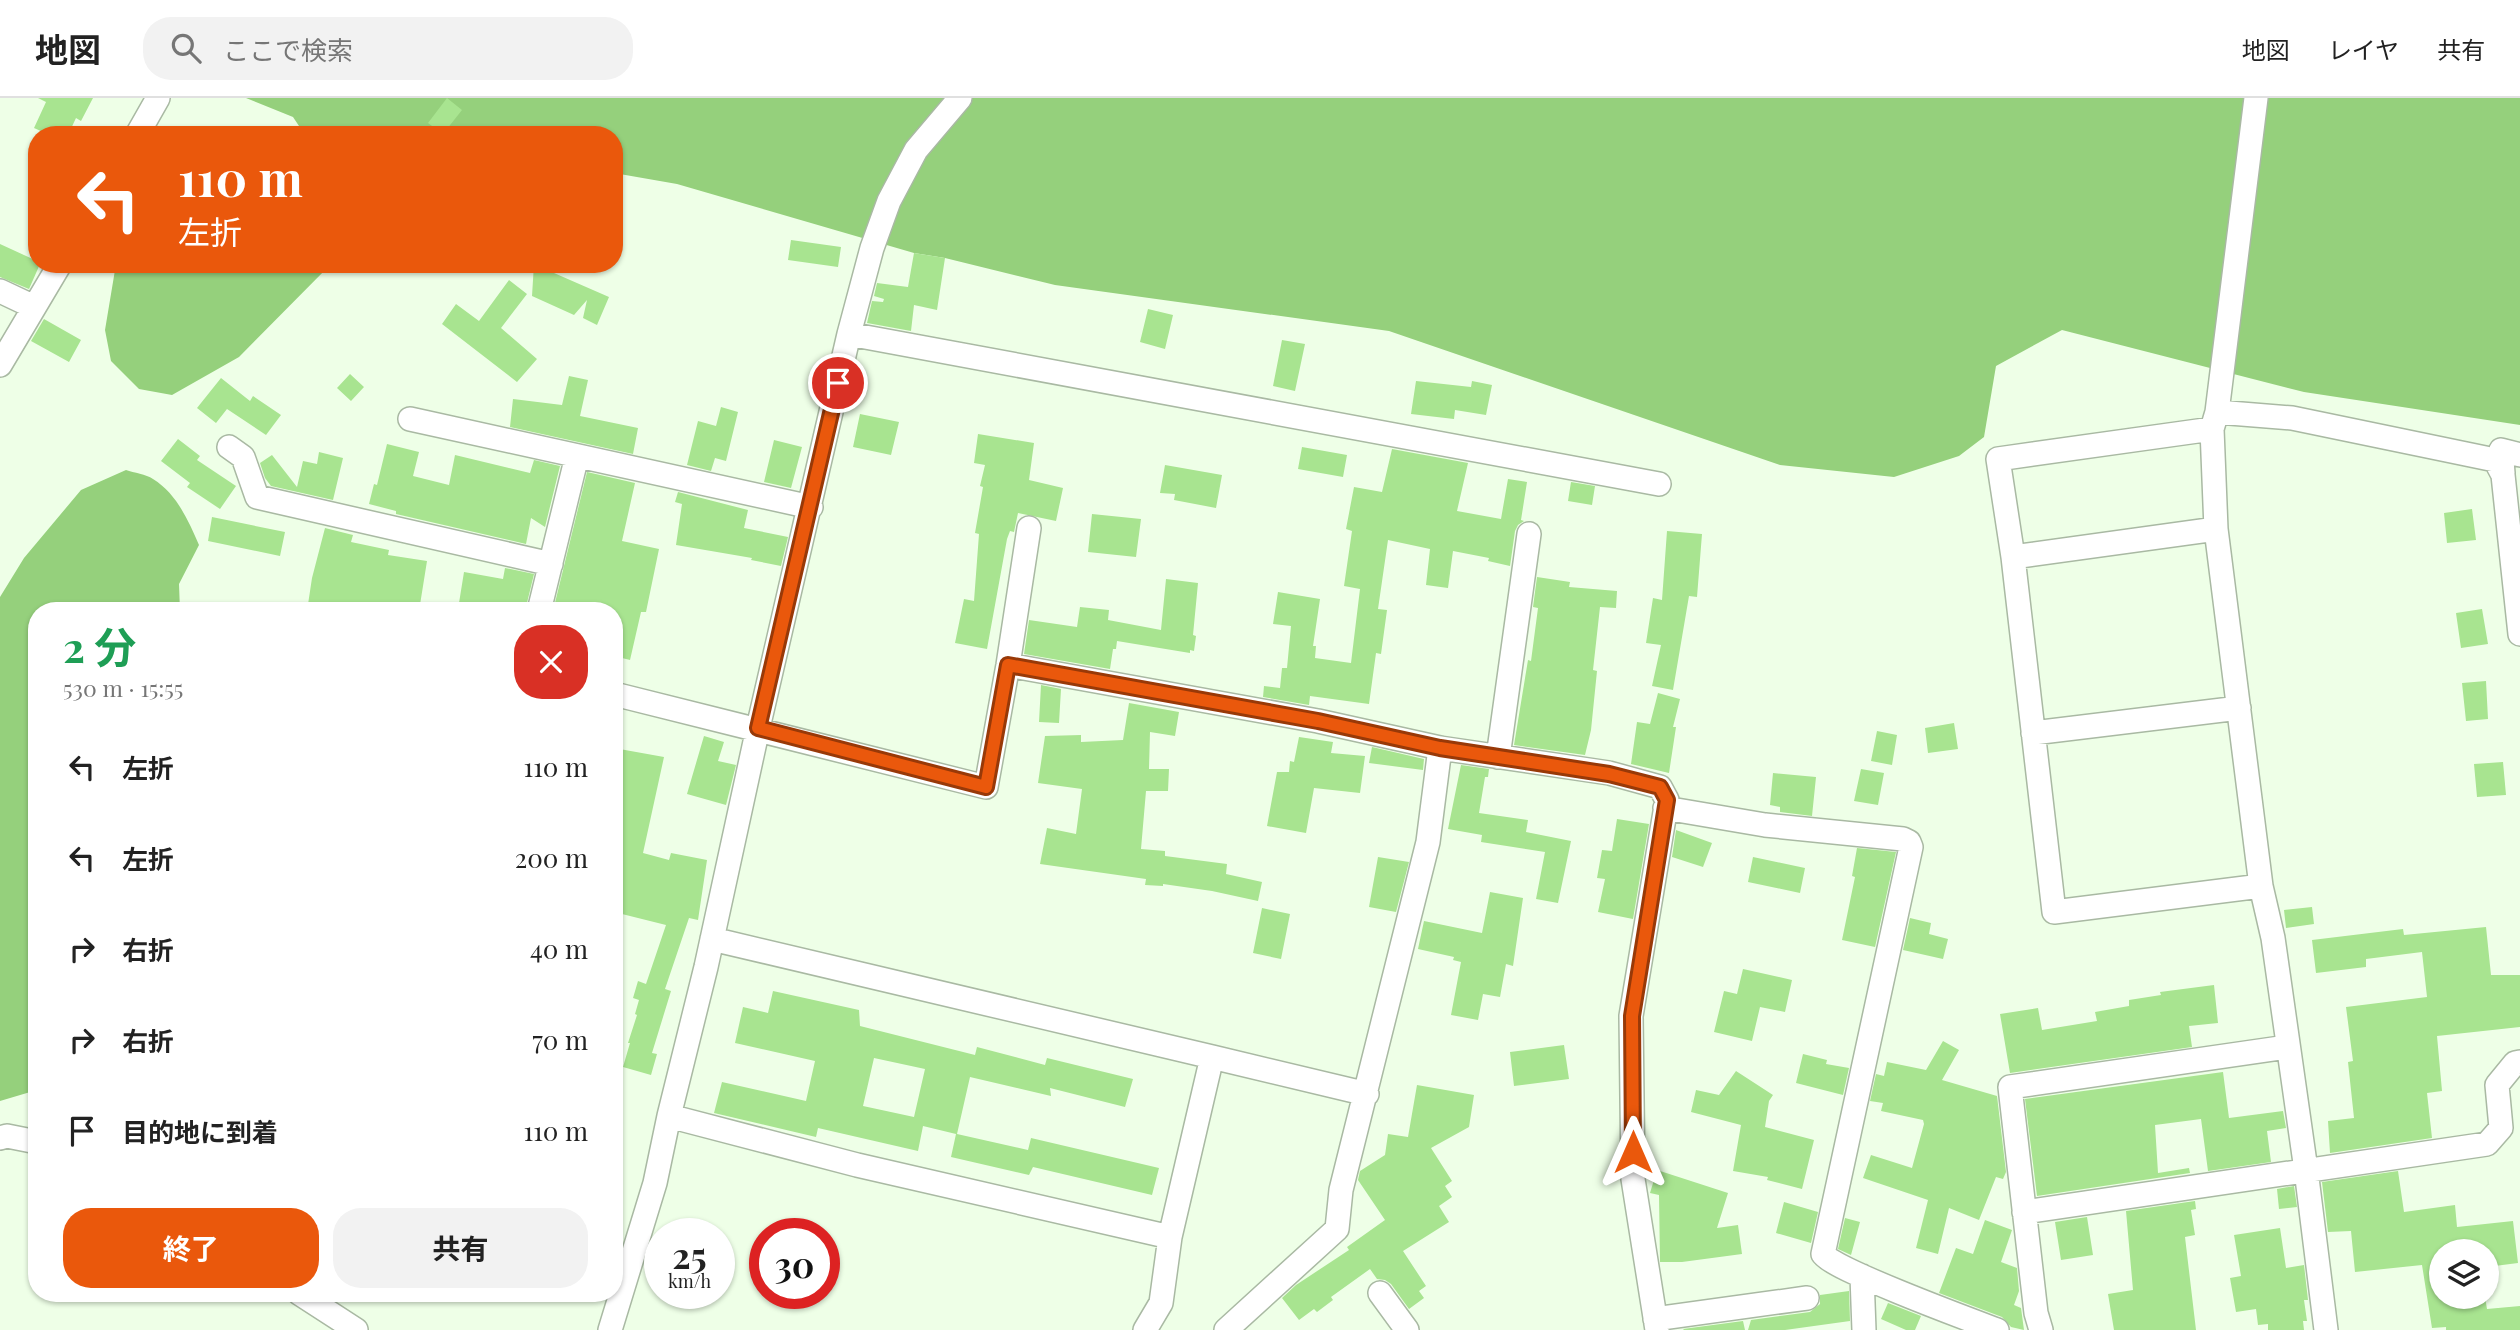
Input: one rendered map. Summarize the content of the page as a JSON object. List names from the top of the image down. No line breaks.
{"page":{"header":"地図","search":"ここで検索","nav":["地図","レイヤ","共有"],"turn":["110 m","左折"],"heading":["2 分","530 m · 15:55"],"list":[{"name":"左折","value":"110 m"},{"name":"左折","value":"200 m"},{"name":"右折","value":"40 m"},{"name":"右折","value":"70 m"},{"name":"目的地に到着","value":"110 m"}],"buttons":["終了","共有"],"speed":"25 km/h","limit":"30"}}
